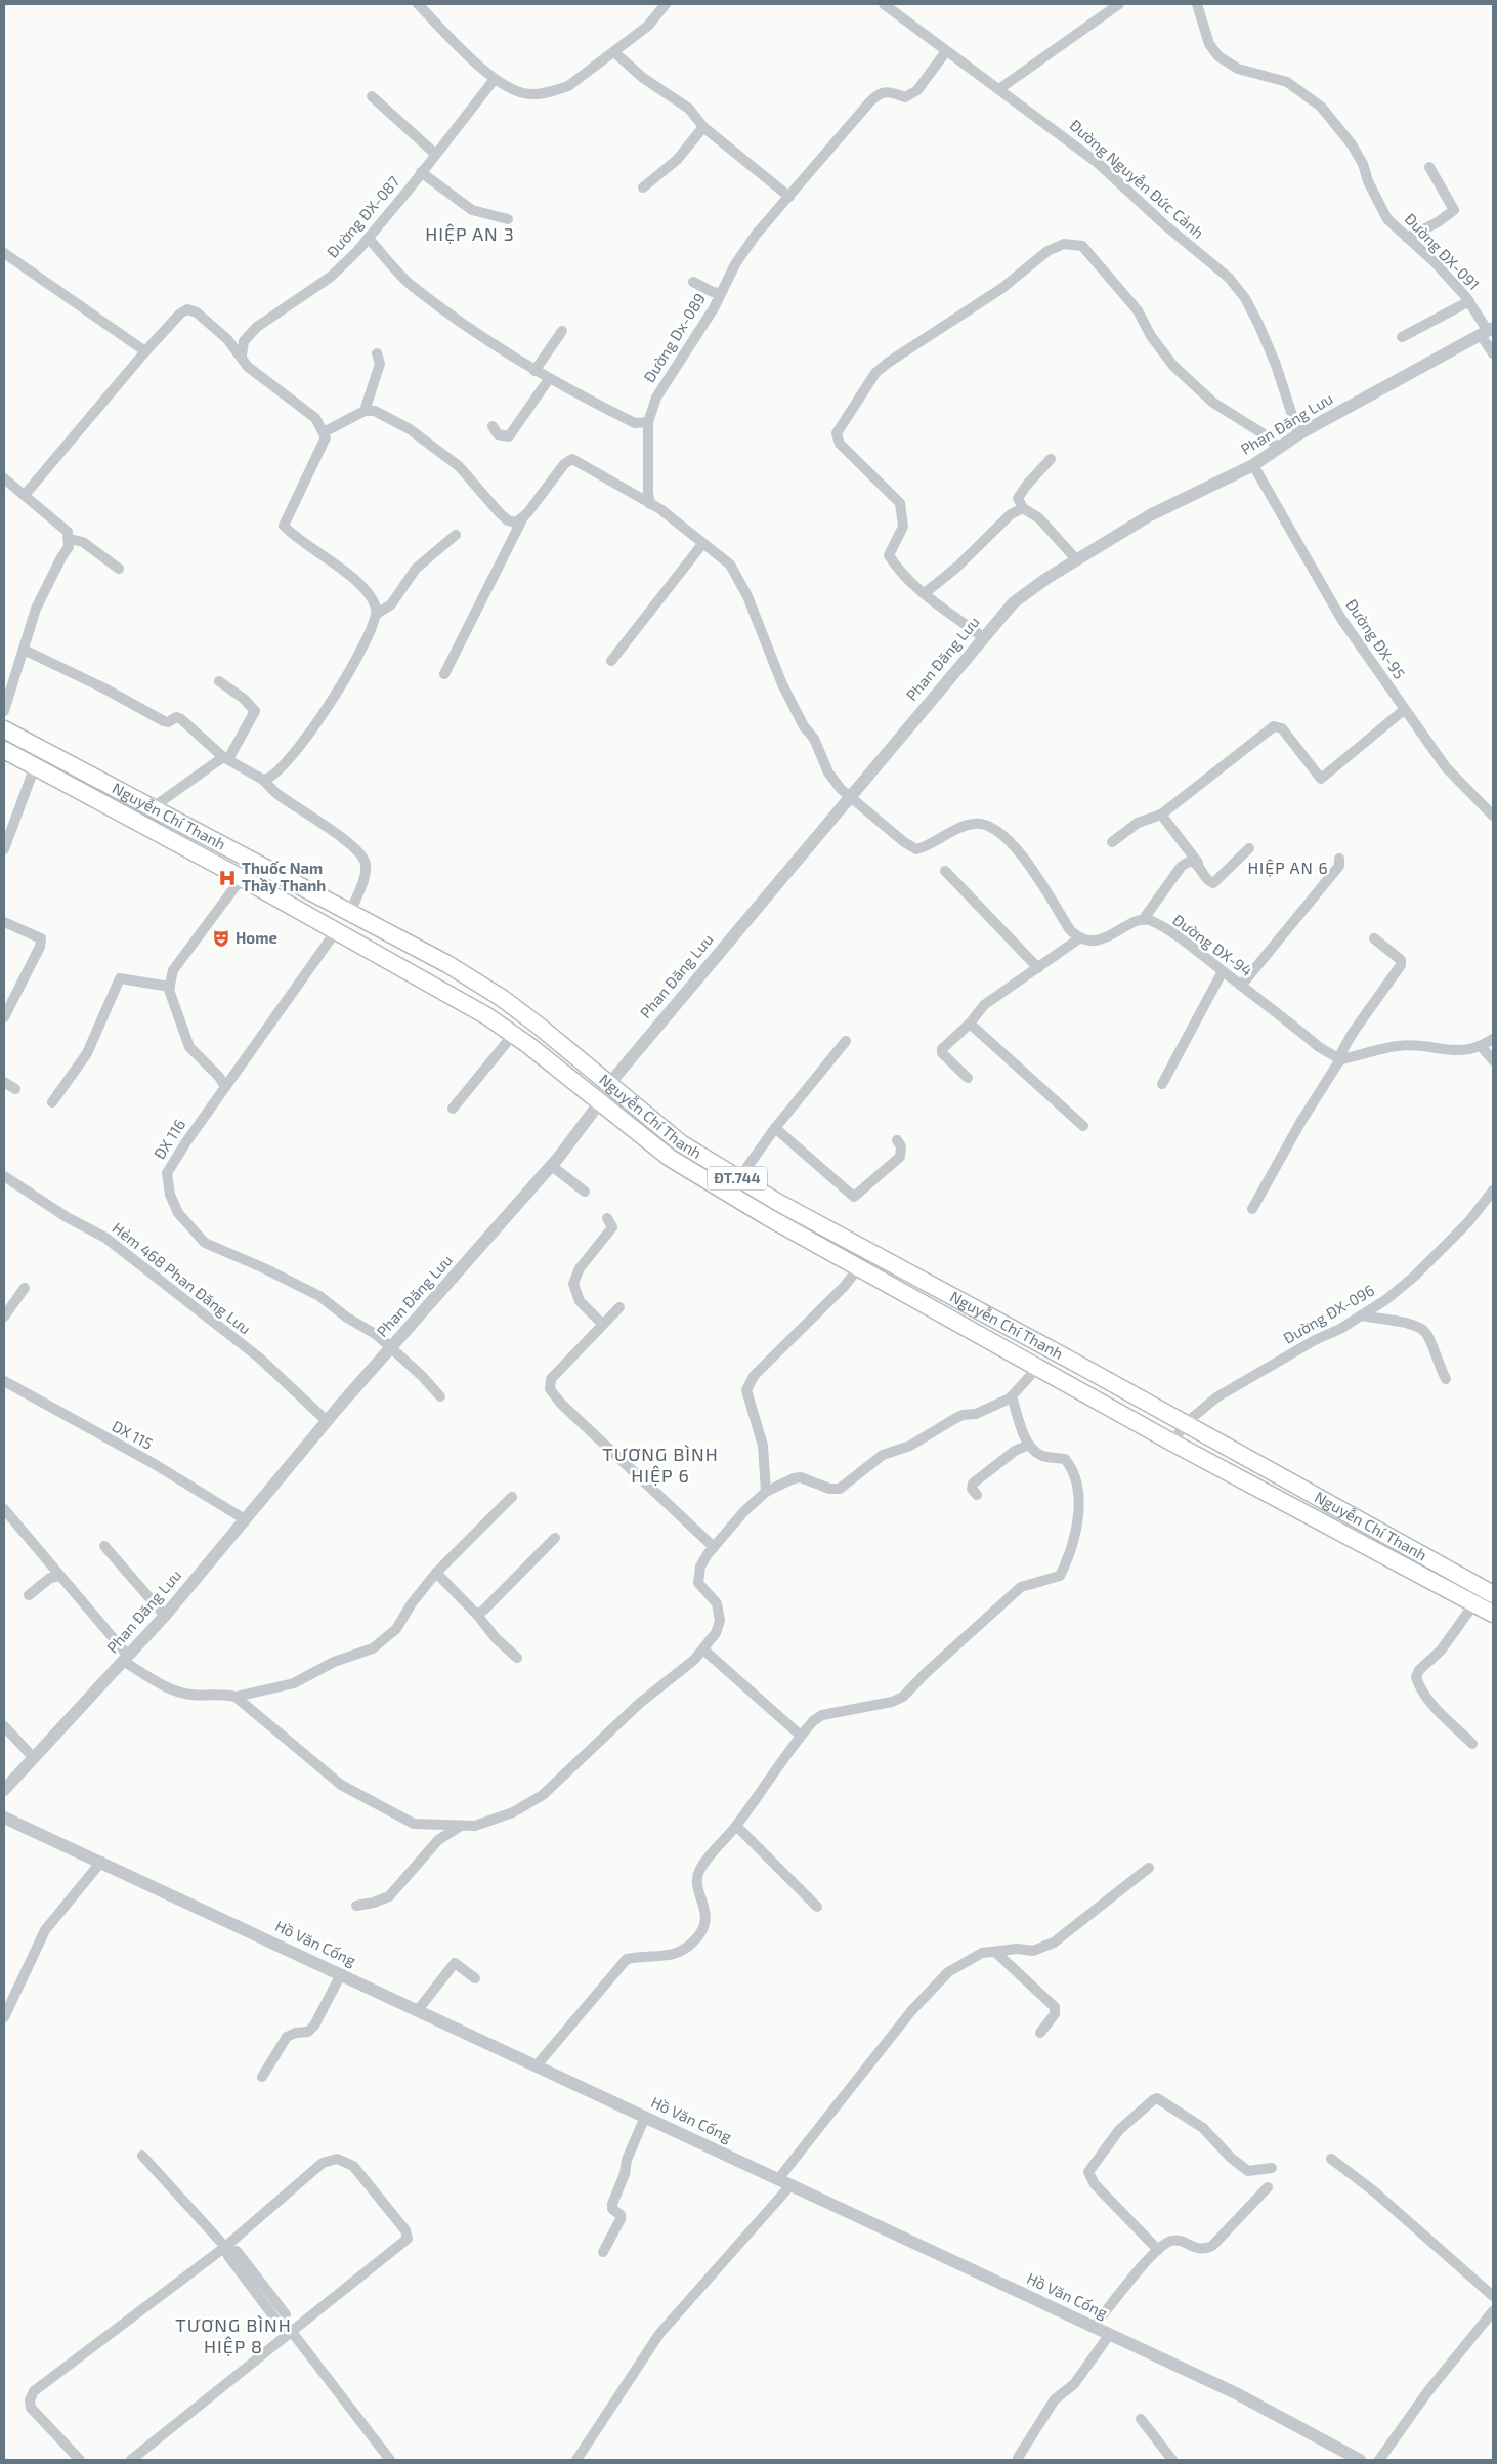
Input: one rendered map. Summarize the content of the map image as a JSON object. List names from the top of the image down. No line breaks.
{"streets":{"main road":["Nguyễn Chí Thanh","ĐT.744"],"street":["Đường Nguyễn Đức Cảnh","Đường ĐX-087","Đường ĐX-091","Đường Dx-089","Phan Đăng Lưu","Đường ĐX-95","Đường ĐX-94","ĐX 116","Hẻm 468 Phan Đăng Lưu","Đường ĐX-096","DX 115","Hồ Văn Cống"]},"crossings":[["Đường Nguyễn Đức Cảnh","Đường Dx-089"],["Đường Nguyễn Đức Cảnh","Phan Đăng Lưu"],["Đường ĐX-091","Phan Đăng Lưu"],["Phan Đăng Lưu","Đường ĐX-95"],["Phan Đăng Lưu","Nguyễn Chí Thanh"],["Phan Đăng Lưu","ĐX 116"],["Phan Đăng Lưu","Hẻm 468 Phan Đăng Lưu"],["Phan Đăng Lưu","DX 115"],["Nguyễn Chí Thanh","ĐX 116"],["Nguyễn Chí Thanh","Đường ĐX-096"]],"districts":["HIỆP AN 3","HIỆP AN 6","TƯƠNG BÌNH HIỆP 6","TƯƠNG BÌNH HIỆP 8"],"places":{"hospital":["Thuốc Nam Thầy Thanh"],"theatre":["Home"]}}
